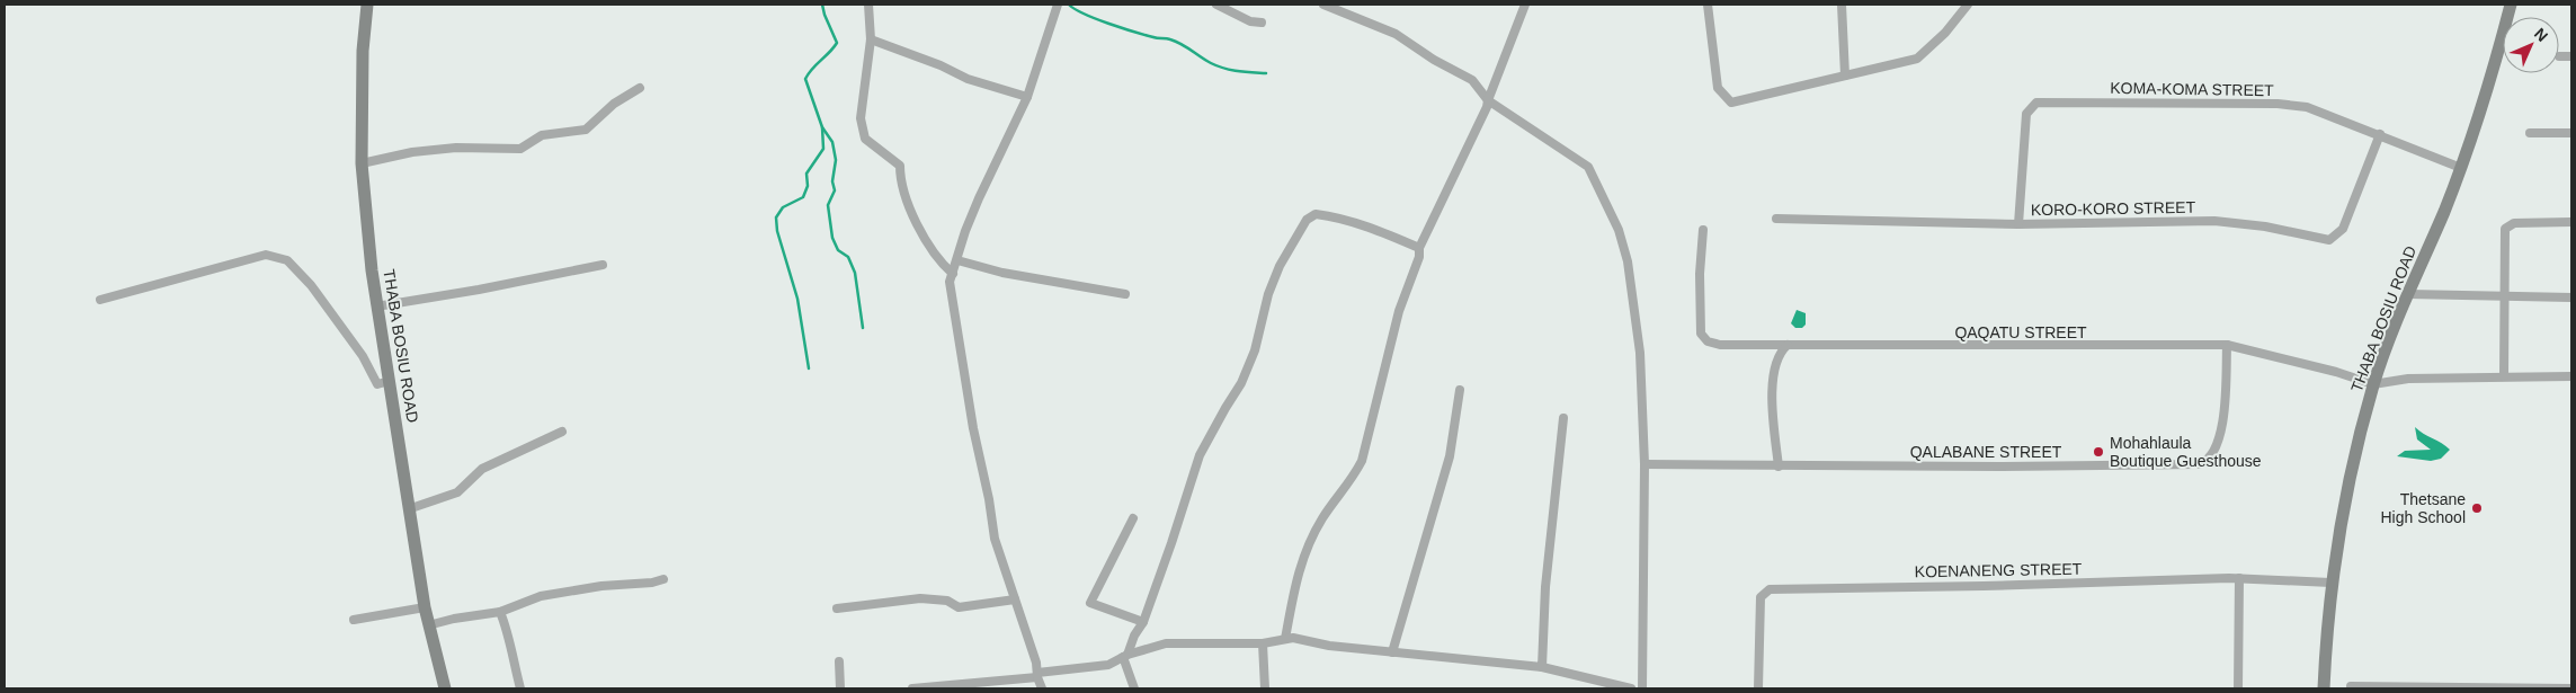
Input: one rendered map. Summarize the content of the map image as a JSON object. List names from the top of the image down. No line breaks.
{"streets":{"street":["KOMA-KOMA STREET","KORO-KORO STREET","THABA BOSIU ROAD","QAQATU STREET","QALABANE STREET","KOENANENG STREET"]},"crossings":[["KOMA-KOMA STREET","KORO-KORO STREET"],["KOMA-KOMA STREET","THABA BOSIU ROAD"],["THABA BOSIU ROAD","QAQATU STREET"],["THABA BOSIU ROAD","KOENANENG STREET"],["QAQATU STREET","QALABANE STREET"]],"places":["Mohahlaula Boutique Guesthouse","Thetsane High School"],"north":"top right"}
